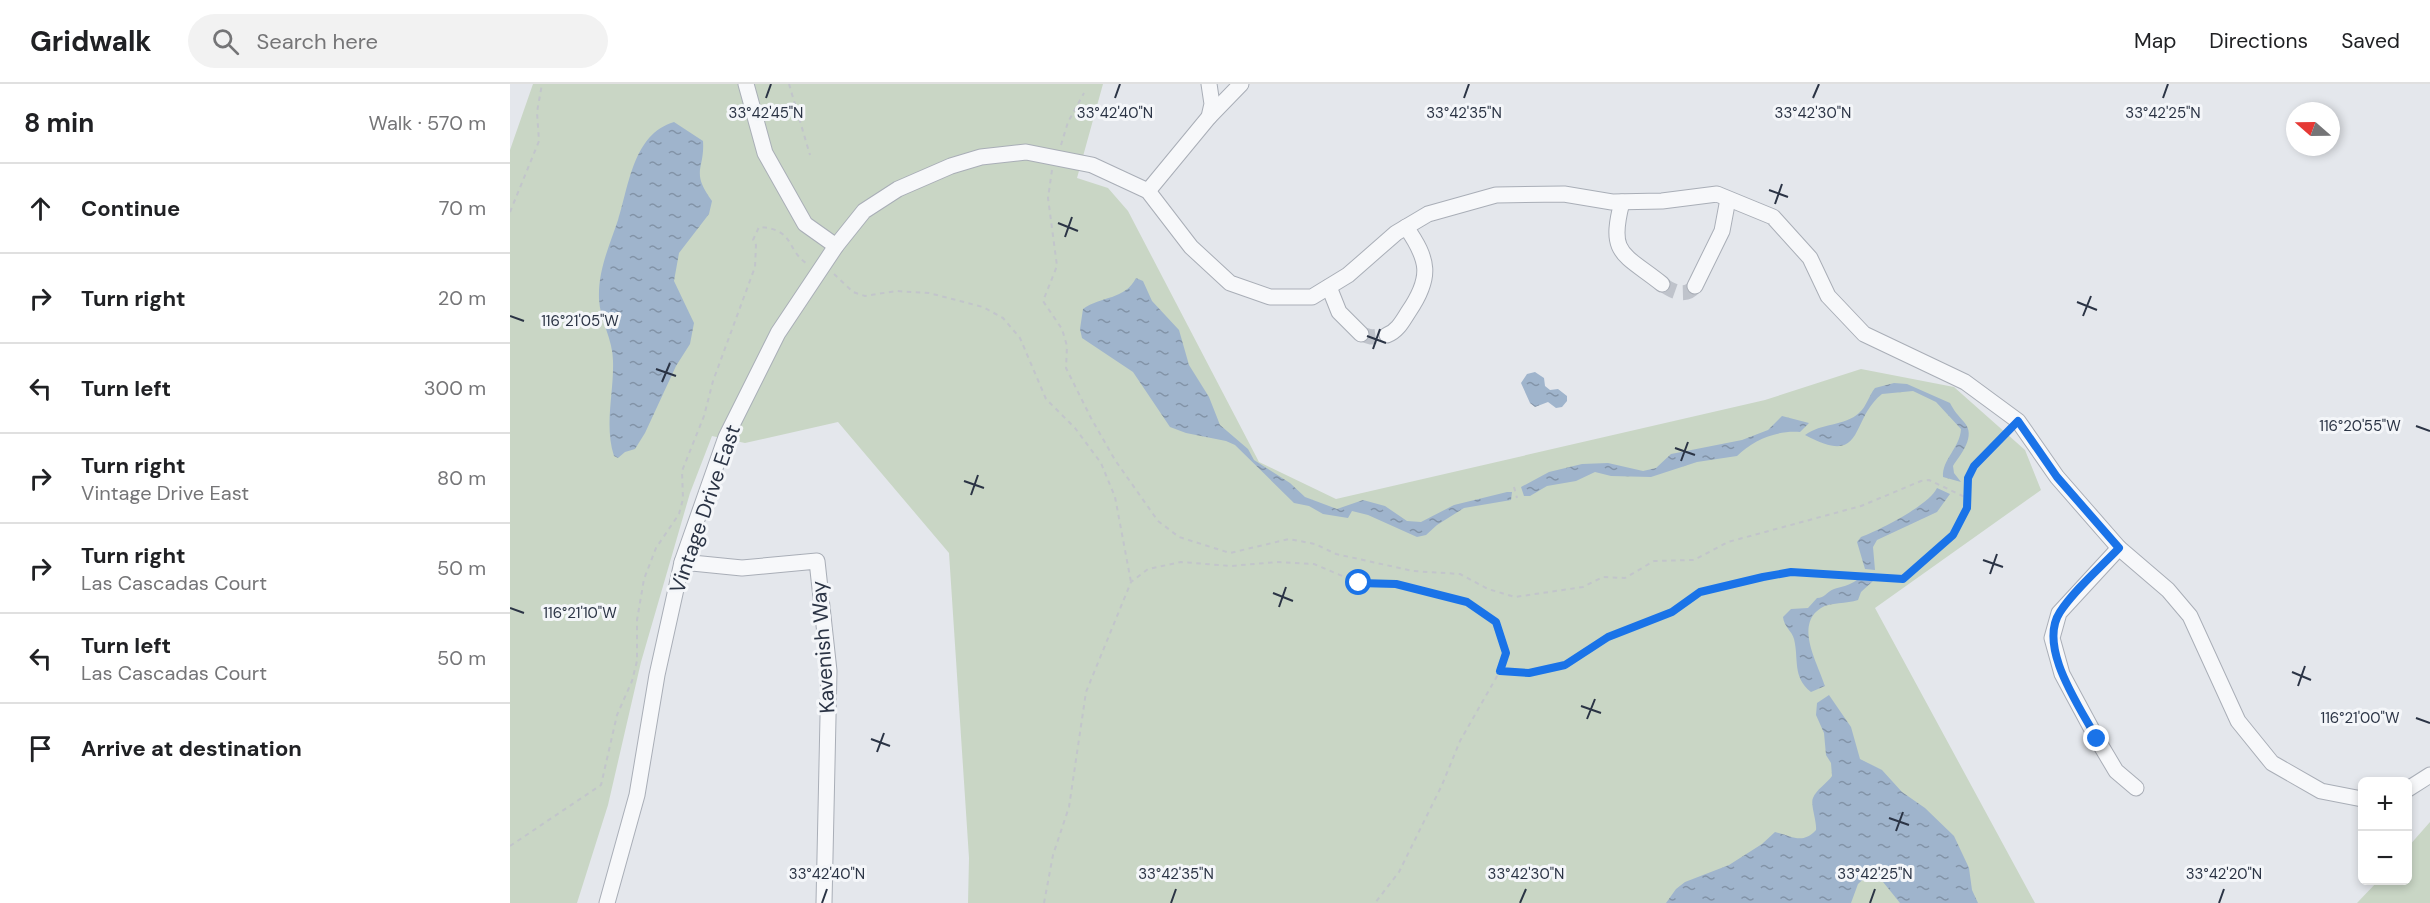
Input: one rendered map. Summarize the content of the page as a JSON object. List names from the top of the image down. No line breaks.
{"streets":{"street":["Vintage Drive East","Kavenish Way"]},"crossings":[["Vintage Drive East","Kavenish Way"]],"north":"left","page":{"header":"Gridwalk","search":"Search here","nav":["Map","Directions","Saved"],"heading":["8 min","Walk · 570 m"],"list":[["Continue","70 m"],["Turn right","20 m"],["Turn left","300 m"],["Turn right","Vintage Drive East","80 m"],["Turn right","Las Cascadas Court","50 m"],["Turn left","Las Cascadas Court","50 m"],"Arrive at destination"],"map_buttons":["+","−"]},"coordinates":["33°42'45\"N","33°42'30\"N","33°42'40\"N","33°42'35\"N","33°42'25\"N","116°21'05\"W","116°20'55\"W","116°21'10\"W","116°21'00\"W","33°42'20\"N"]}
